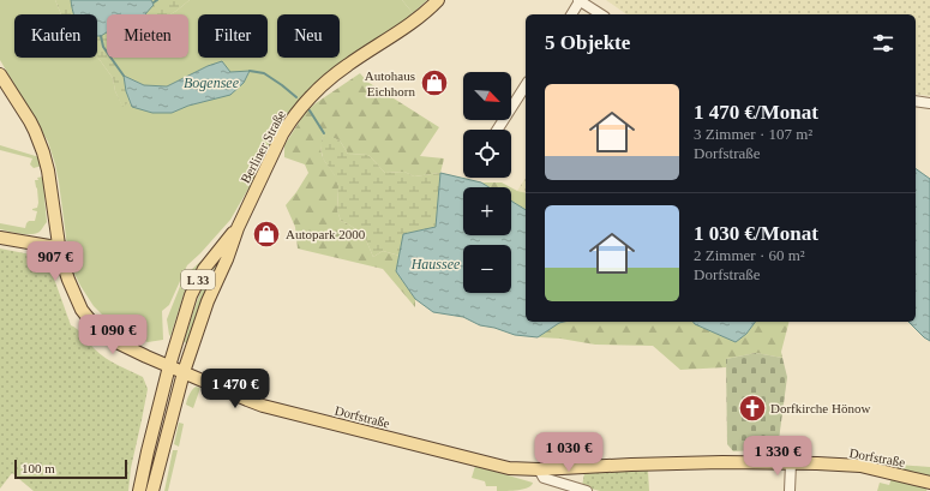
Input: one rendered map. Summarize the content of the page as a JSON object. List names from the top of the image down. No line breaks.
{"streets":{"main road":["Berliner Straße","L 33","Dorfstraße"]},"crossings":[["Berliner Straße","L 33"],["Berliner Straße","Dorfstraße"],["L 33","Dorfstraße"]],"water":["Bogensee","Haussee"],"places":{"shop":["Autohaus Eichhorn","Autopark 2000"],"church":["Dorfkirche Hönow"]},"scale_bar":"100 m","north":"bottom right","page":{"chip":["Kaufen","Mieten","Filter","Neu"],"heading":"5 Objekte","map_buttons":["+","−"],"list":[{"name":"1 470 €/Monat","note":"3 Zimmer · 107 m² · Dorfstraße"},{"name":"1 030 €/Monat","note":"2 Zimmer · 60 m² · Dorfstraße"}],"price":["907 €","1 090 €","1 470 €","1 030 €","1 330 €"],"scale":"100 m"}}
